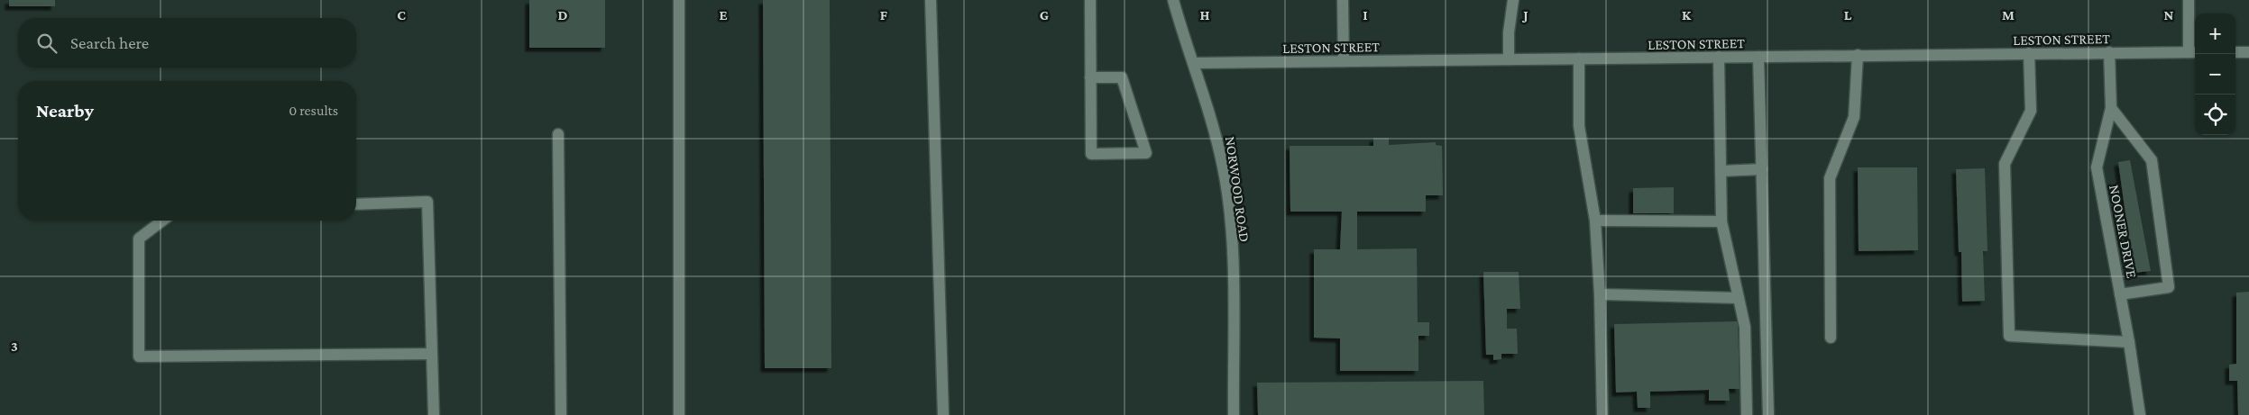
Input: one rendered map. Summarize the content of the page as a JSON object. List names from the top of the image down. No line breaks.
{"streets":{"street":["LESTON STREET","NORWOOD ROAD","NOONER DRIVE"]},"crossings":[["LESTON STREET","NORWOOD ROAD"],["LESTON STREET","NOONER DRIVE"]],"page":{"map_buttons":["+","−"],"search":"Search here","heading":["Nearby","0 results"]},"grid":{"columns":["C","D","E","F","G","H","I","J","K","L","M","N"],"rows":["3"]}}
